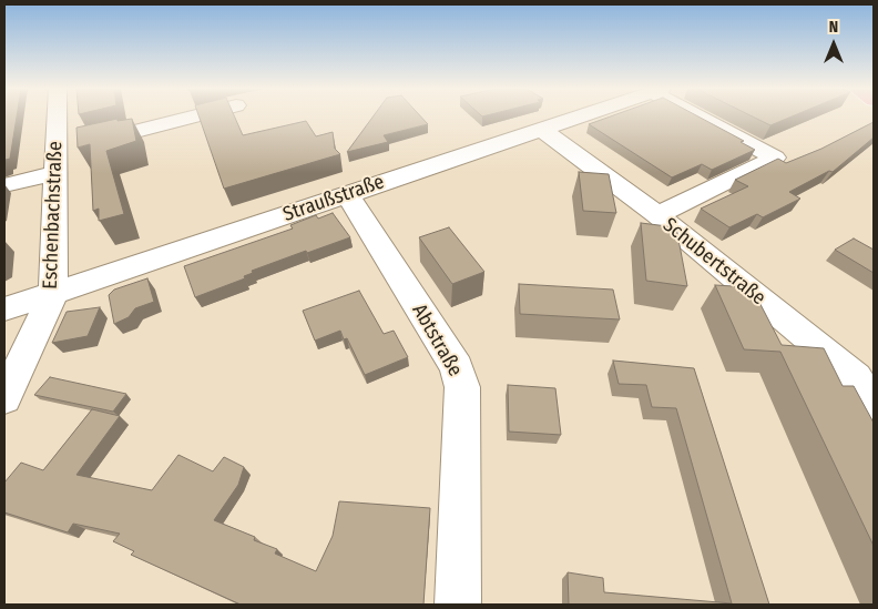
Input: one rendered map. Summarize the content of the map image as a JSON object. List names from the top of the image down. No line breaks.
{"streets":{"street":["Straußstraße","Eschenbachstraße","Schubertstraße","Abtstraße"]},"crossings":[["Straußstraße","Eschenbachstraße"],["Straußstraße","Schubertstraße"],["Straußstraße","Abtstraße"]],"north":"top"}
